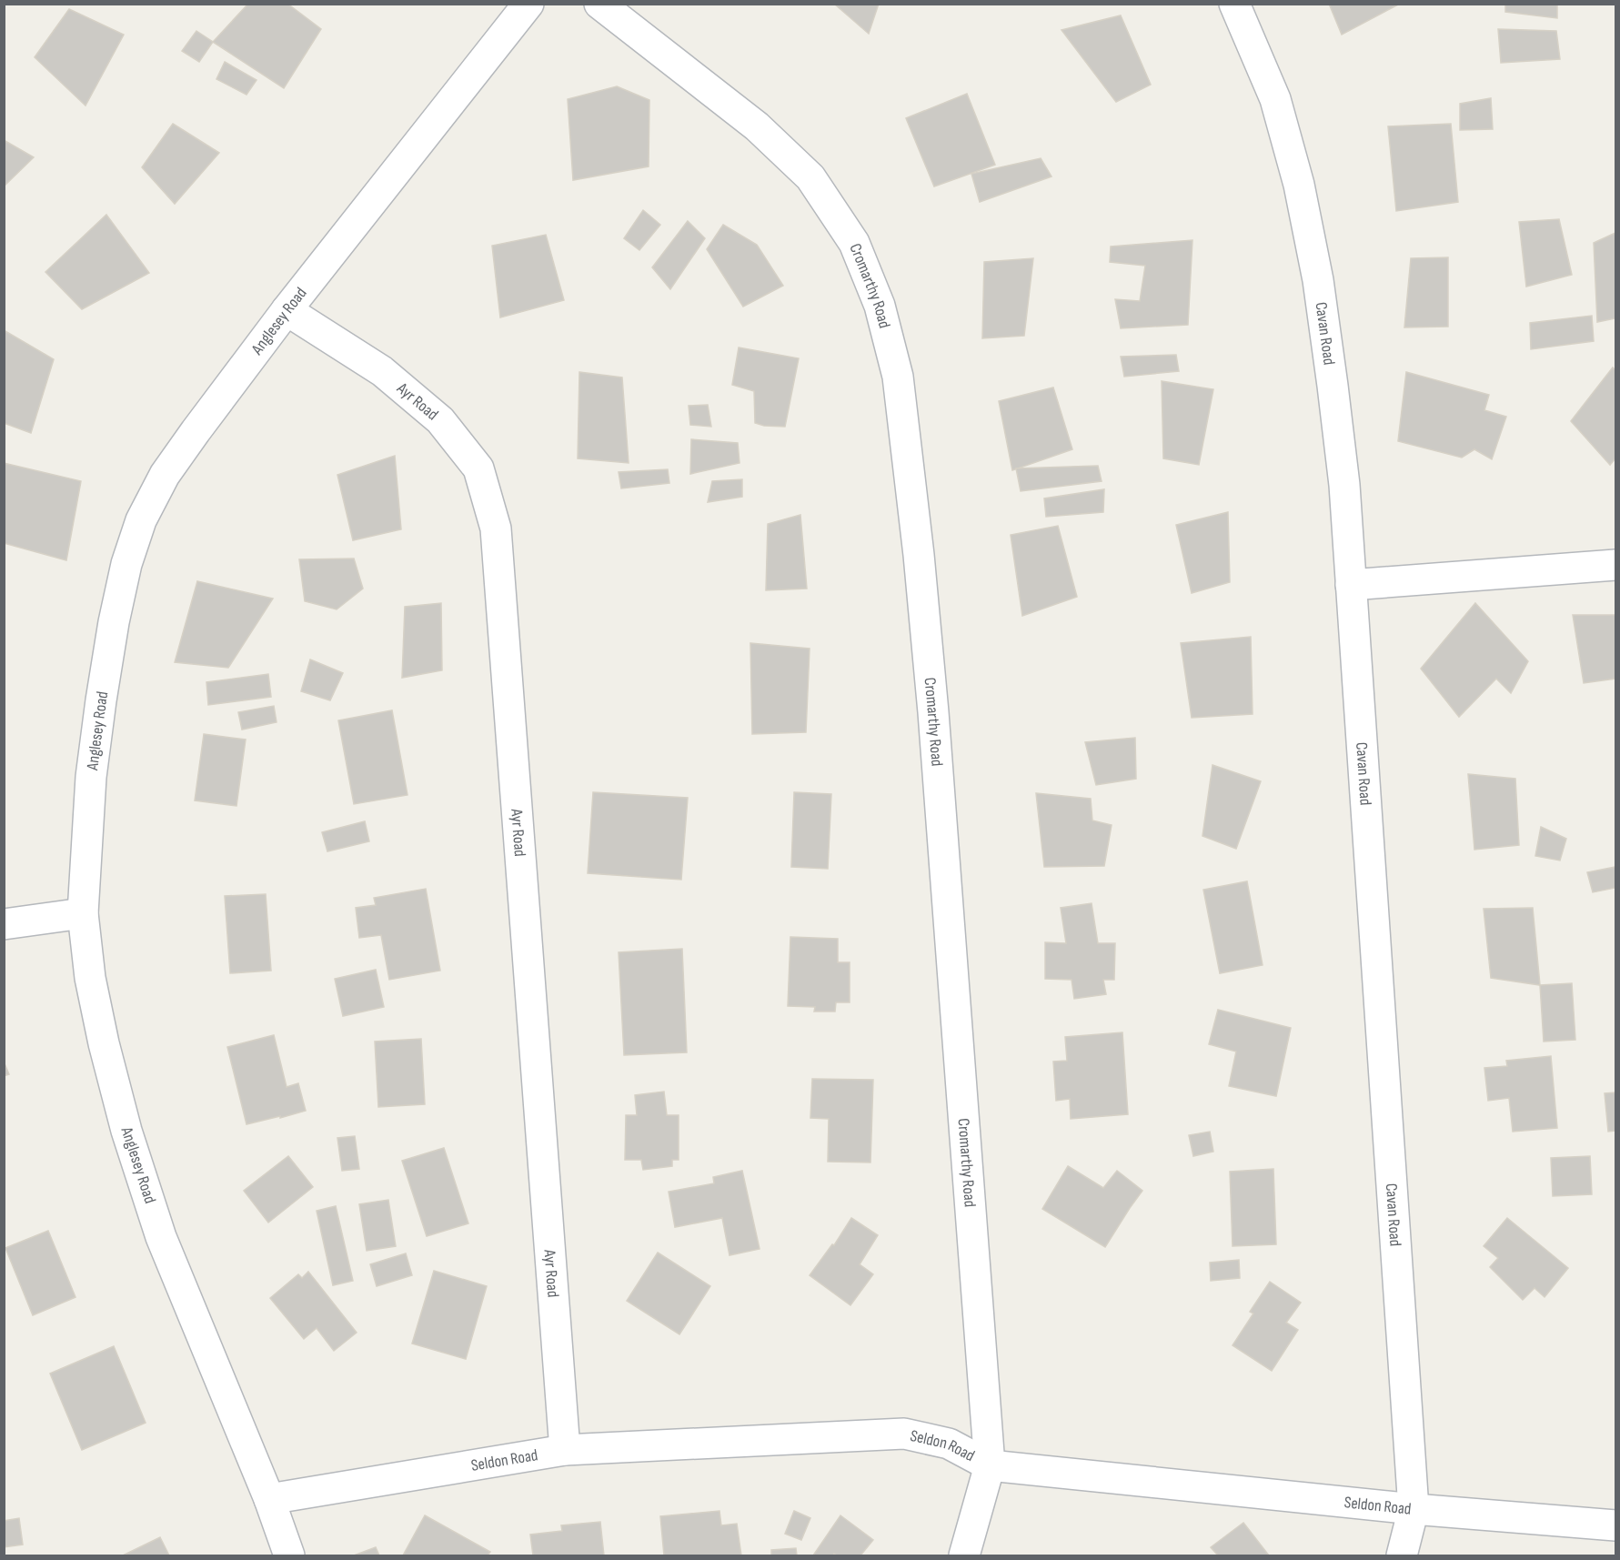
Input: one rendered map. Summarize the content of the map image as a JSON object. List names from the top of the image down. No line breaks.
{"streets":{"street":["Cromarthy Road","Anglesey Road","Cavan Road","Ayr Road","Seldon Road"]},"crossings":[["Cromarthy Road","Seldon Road"],["Anglesey Road","Ayr Road"],["Anglesey Road","Seldon Road"],["Cavan Road","Seldon Road"],["Ayr Road","Seldon Road"]]}
